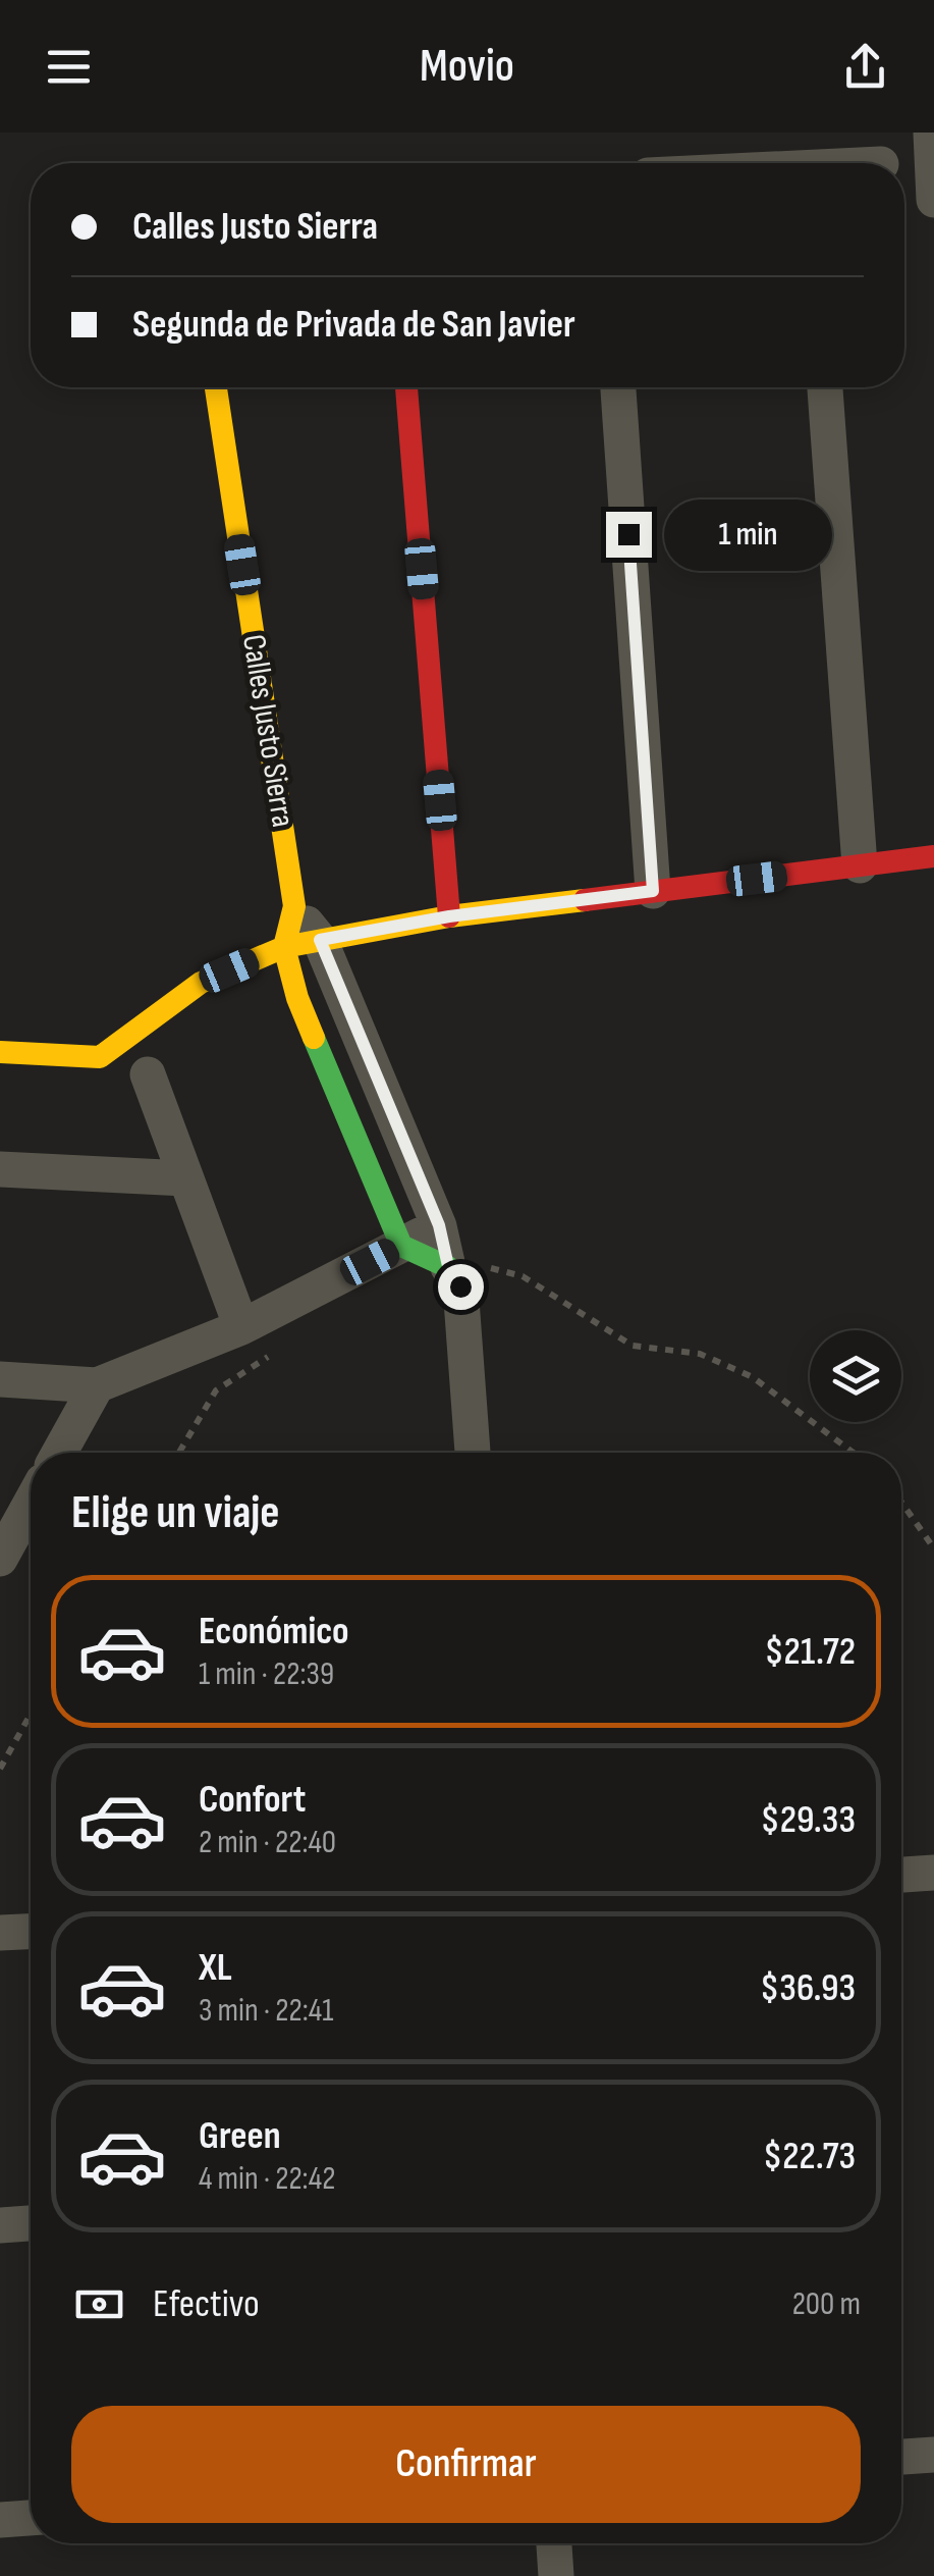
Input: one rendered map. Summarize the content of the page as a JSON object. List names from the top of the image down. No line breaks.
{"streets":{"street":["Calles Justo Sierra"]},"page":{"header":"Movio","banner":["Calles Justo Sierra","Segunda de Privada de San Javier"],"bubble":"1 min","heading":"Elige un viaje","list":[{"name":"Económico","note":"1 min · 22:39","value":"$21.72"},{"name":"Confort","note":"2 min · 22:40","value":"$29.33"},{"name":"XL","note":"3 min · 22:41","value":"$36.93"},{"name":"Green","note":"4 min · 22:42","value":"$22.73"}],"pay":["Efectivo","200 m"],"buttons":"Confirmar"}}
